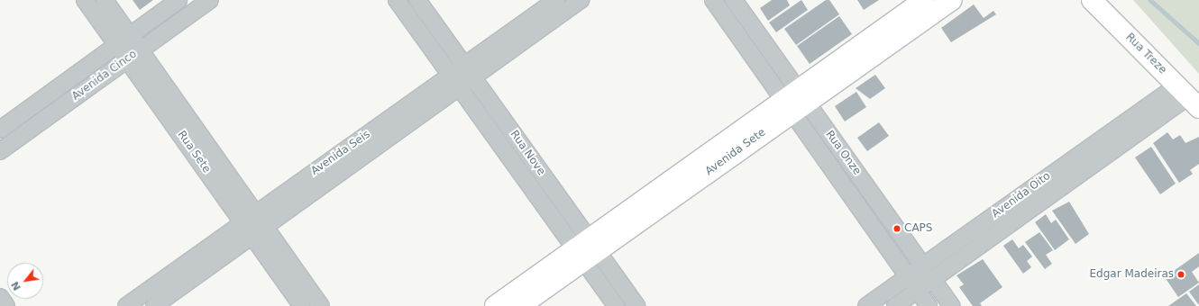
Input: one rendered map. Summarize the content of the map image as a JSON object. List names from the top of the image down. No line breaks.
{"streets":{"street":["Rua Treze","Avenida Cinco","Rua Sete","Avenida Sete","Avenida Seis","Rua Nove","Rua Onze","Avenida Oito"]},"crossings":[["Rua Treze","Avenida Oito"],["Avenida Cinco","Rua Sete"],["Rua Sete","Avenida Seis"],["Avenida Sete","Rua Nove"],["Avenida Sete","Rua Onze"],["Avenida Seis","Rua Nove"],["Rua Onze","Avenida Oito"]],"places":["CAPS","Edgar Madeiras"],"north":"bottom left"}
